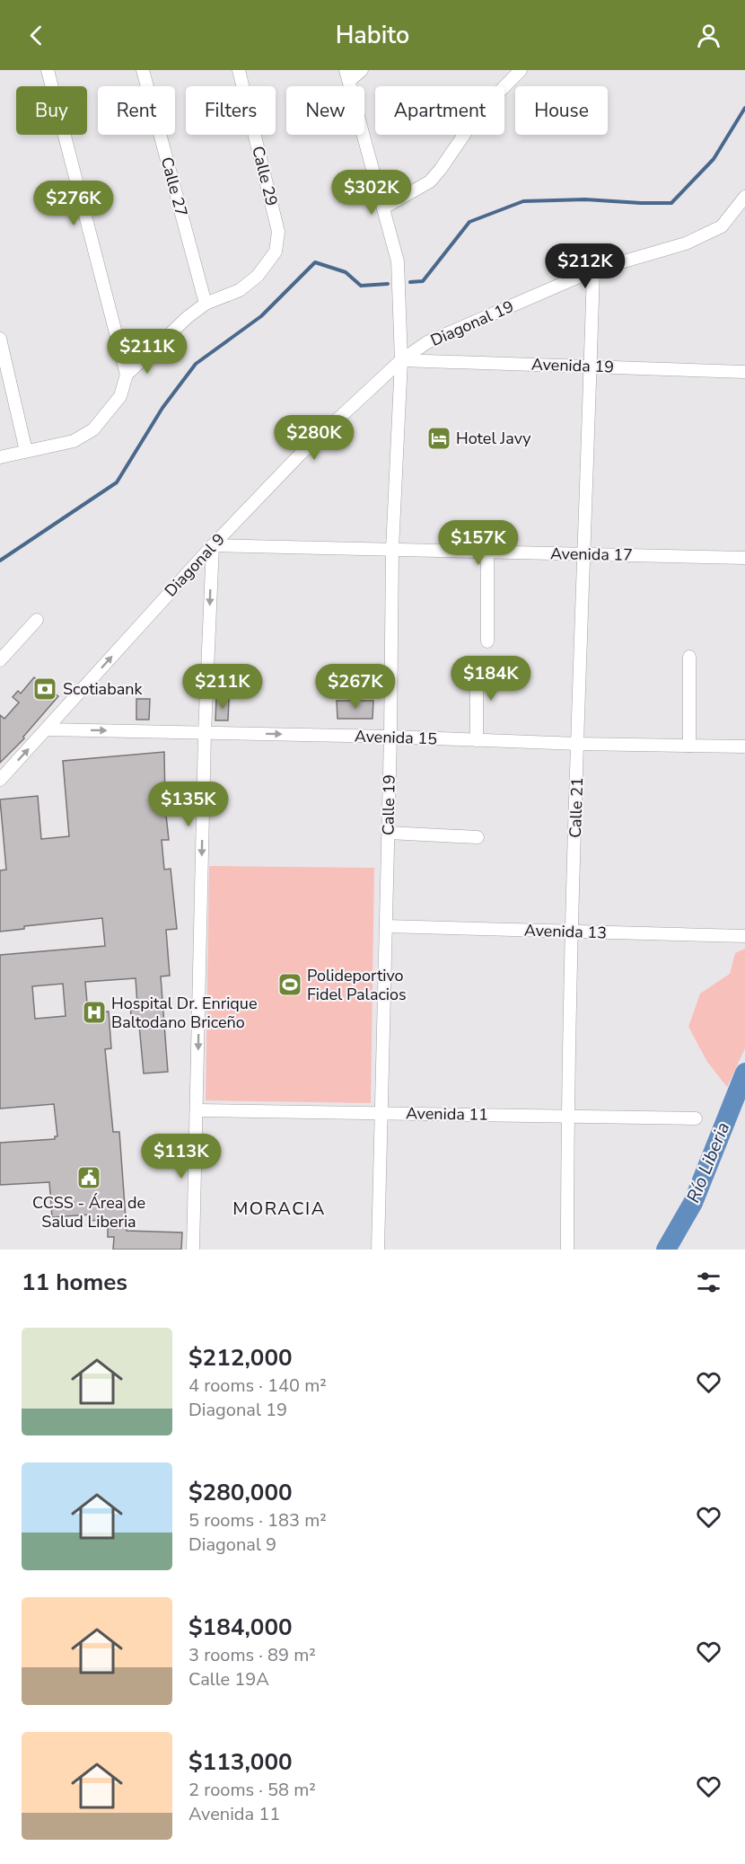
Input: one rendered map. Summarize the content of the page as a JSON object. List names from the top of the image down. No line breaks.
{"streets":{"street":["Calle 29","Calle 27","Diagonal 19","Avenida 19","Avenida 17","Diagonal 9","Avenida 15","Calle 19","Calle 21","Avenida 13","Avenida 11"]},"crossings":[["Calle 29","Calle 27"],["Diagonal 19","Avenida 19"],["Diagonal 19","Diagonal 9"],["Diagonal 19","Calle 19"],["Diagonal 19","Calle 21"],["Avenida 19","Diagonal 9"],["Avenida 19","Calle 19"],["Avenida 19","Calle 21"],["Avenida 17","Diagonal 9"],["Avenida 17","Calle 19"],["Avenida 17","Calle 21"],["Diagonal 9","Avenida 15"],["Diagonal 9","Calle 19"],["Avenida 15","Calle 19"],["Avenida 15","Calle 21"],["Calle 19","Avenida 13"],["Calle 19","Avenida 11"],["Calle 21","Avenida 13"],["Calle 21","Avenida 11"]],"one_way":["Diagonal 9","Avenida 15"],"districts":["MORACIA"],"water":["Río Liberia"],"places":{"hotel":["Hotel Javy"],"bank":["Scotiabank"],"sports":["Polideportivo Fidel Palacios"],"hospital":["Hospital Dr. Enrique Baltodano Briceño"],"public building":["CCSS - Área de Salud Liberia"]},"page":{"header":"Habito","chip":["Buy","Rent","Filters","New","Apartment","House"],"price":["$302K","$276K","$212K","$211K","$280K","$157K","$184K","$211K","$267K","$135K","$113K"],"heading":"11 homes","list":[{"name":"$212,000","note":"4 rooms · 140 m² · Diagonal 19"},{"name":"$280,000","note":"5 rooms · 183 m² · Diagonal 9"},{"name":"$184,000","note":"3 rooms · 89 m² · Calle 19A"},{"name":"$113,000","note":"2 rooms · 58 m² · Avenida 11"}]}}
